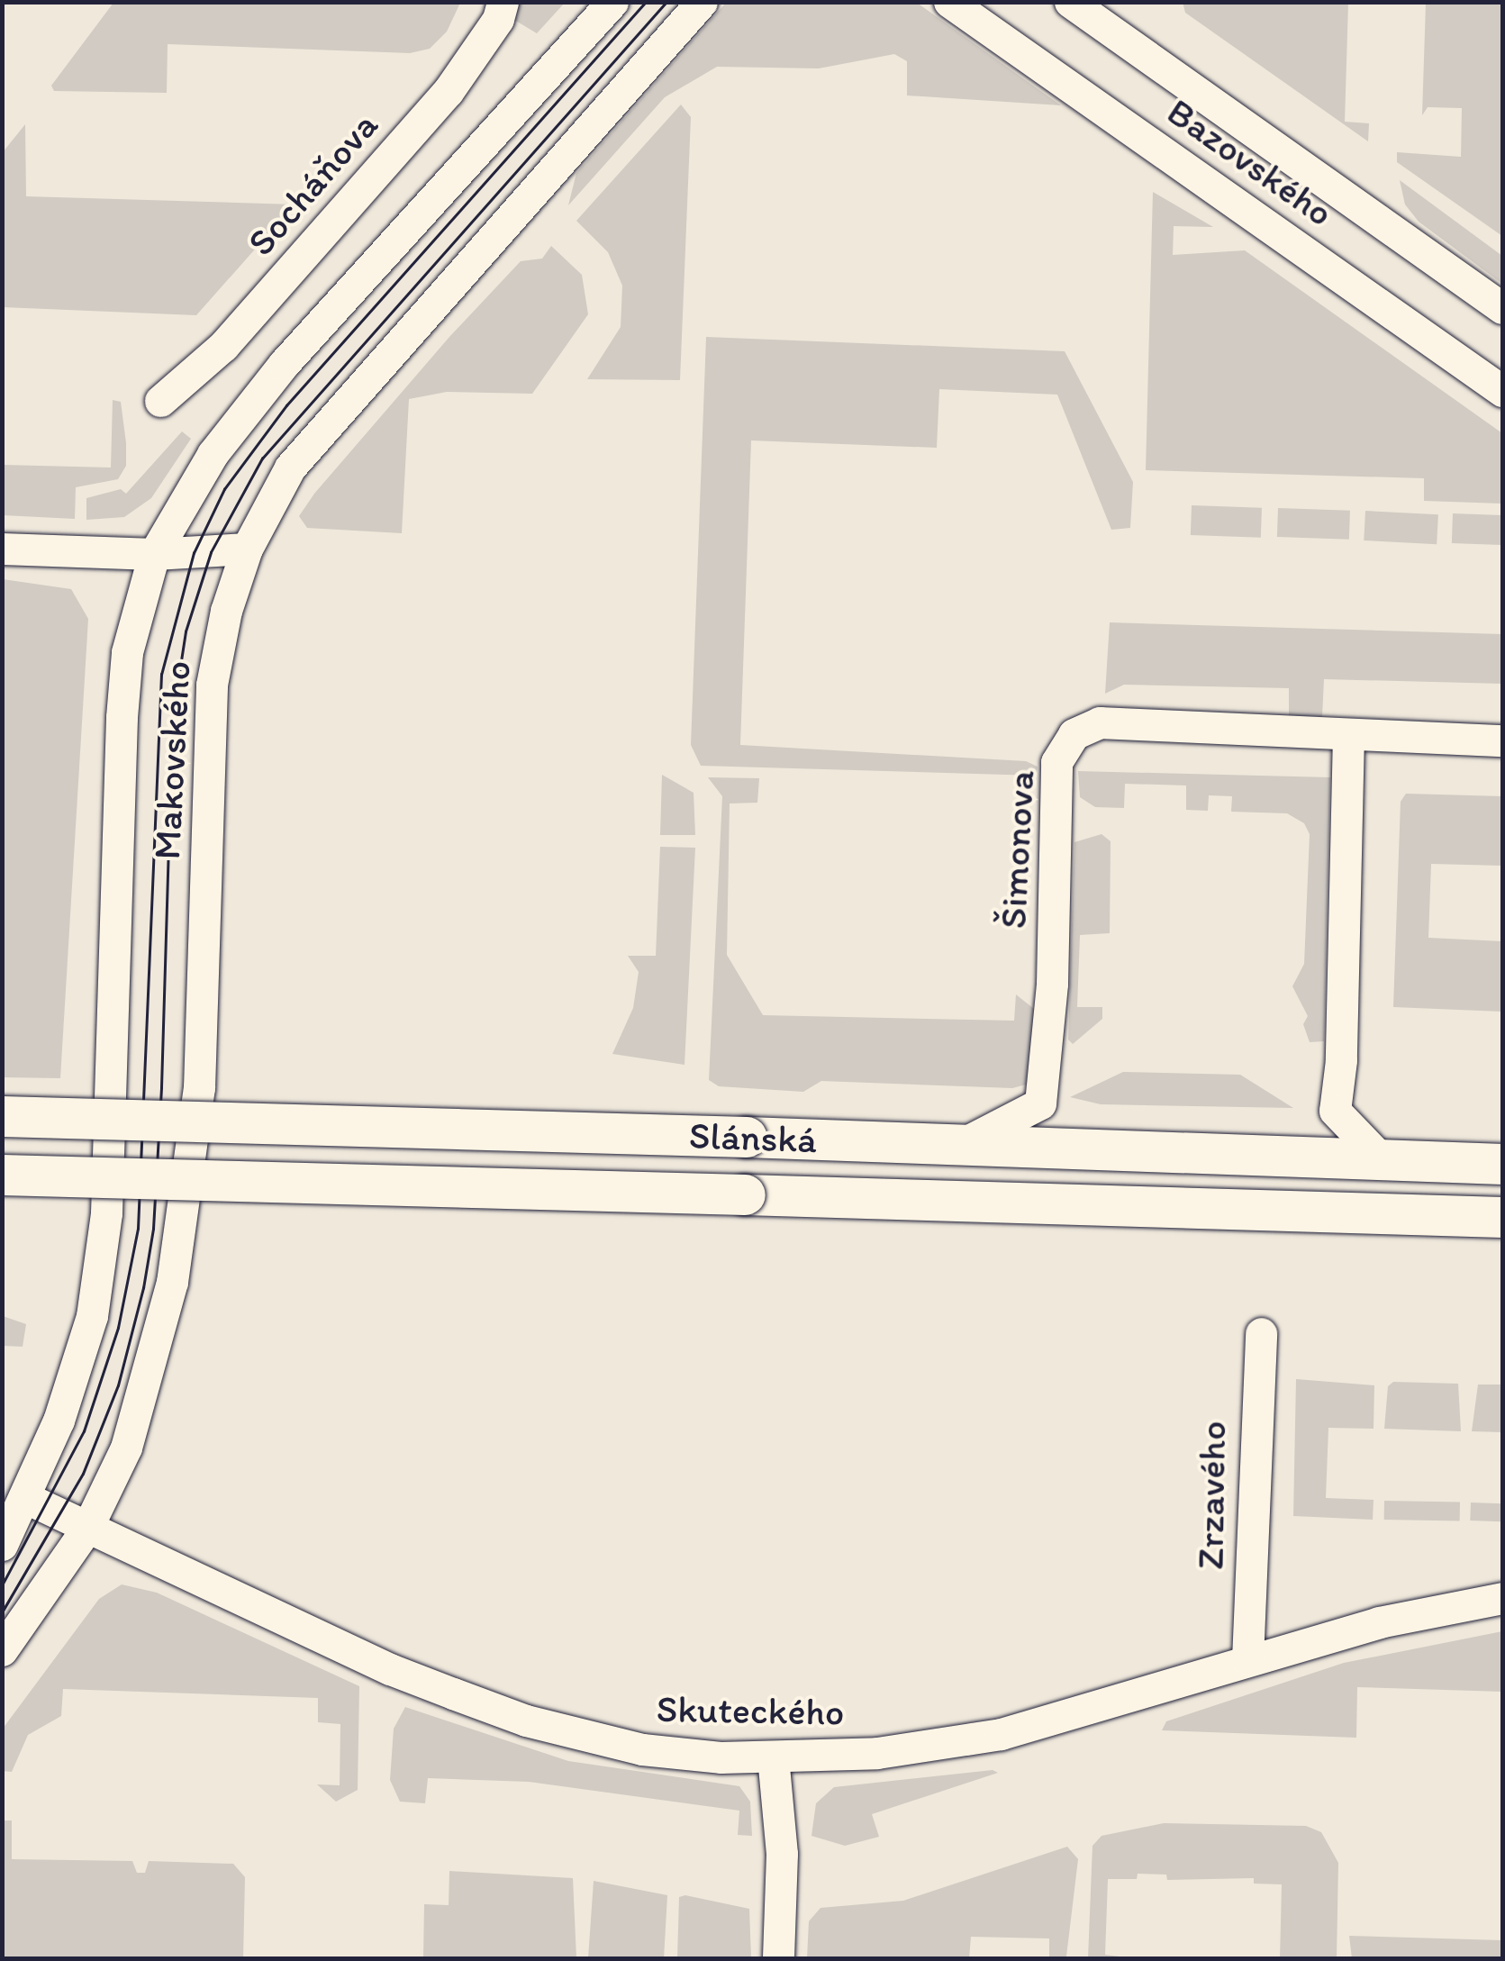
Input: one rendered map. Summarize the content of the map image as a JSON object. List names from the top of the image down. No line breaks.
{"streets":{"main road":["Slánská"],"street":["Bazovského","Socháňova","Makovského","Šimonova","Zrzavého","Skuteckého"]},"crossings":[["Makovského","Skuteckého"],["Šimonova","Slánská"],["Zrzavého","Skuteckého"]]}
